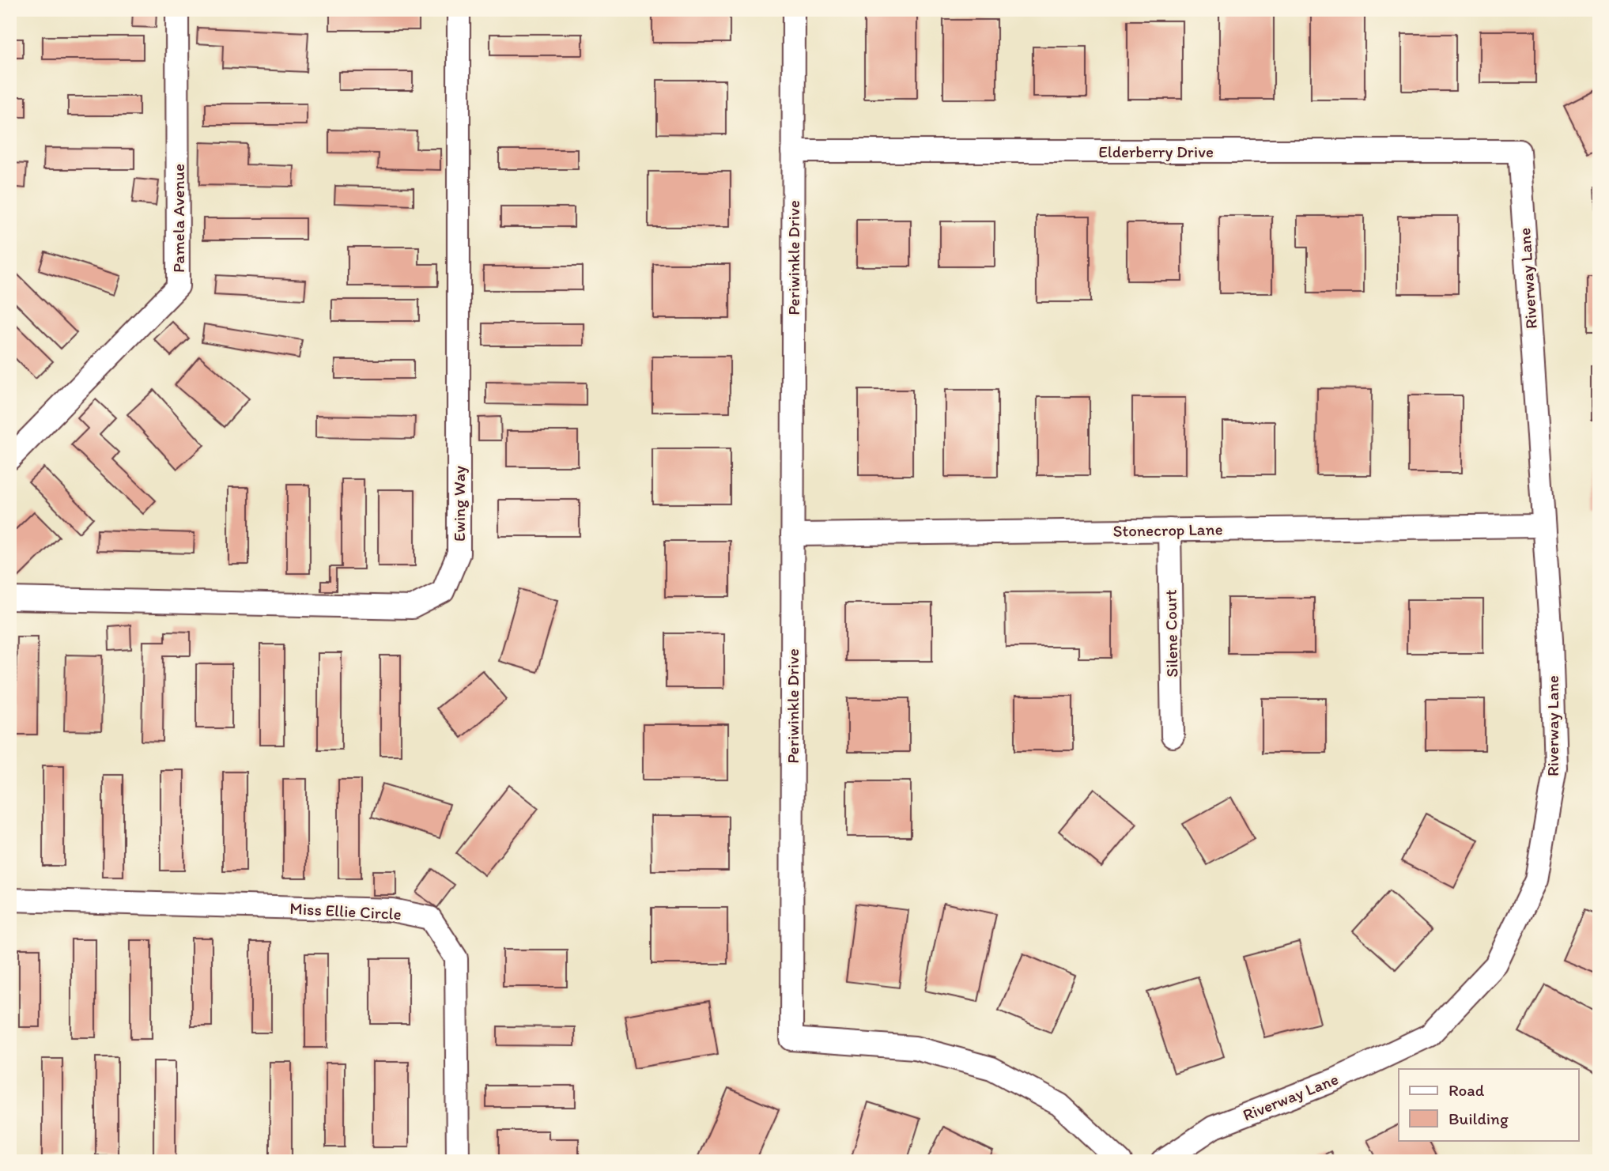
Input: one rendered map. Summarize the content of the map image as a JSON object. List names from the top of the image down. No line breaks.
{"streets":{"street":["Elderberry Drive","Pamela Avenue","Periwinkle Drive","Riverway Lane","Ewing Way","Stonecrop Lane","Silene Court","Miss Ellie Circle"]},"crossings":[["Elderberry Drive","Periwinkle Drive"],["Elderberry Drive","Riverway Lane"],["Periwinkle Drive","Stonecrop Lane"],["Riverway Lane","Stonecrop Lane"],["Stonecrop Lane","Silene Court"]],"legend":["Road","Building"]}
